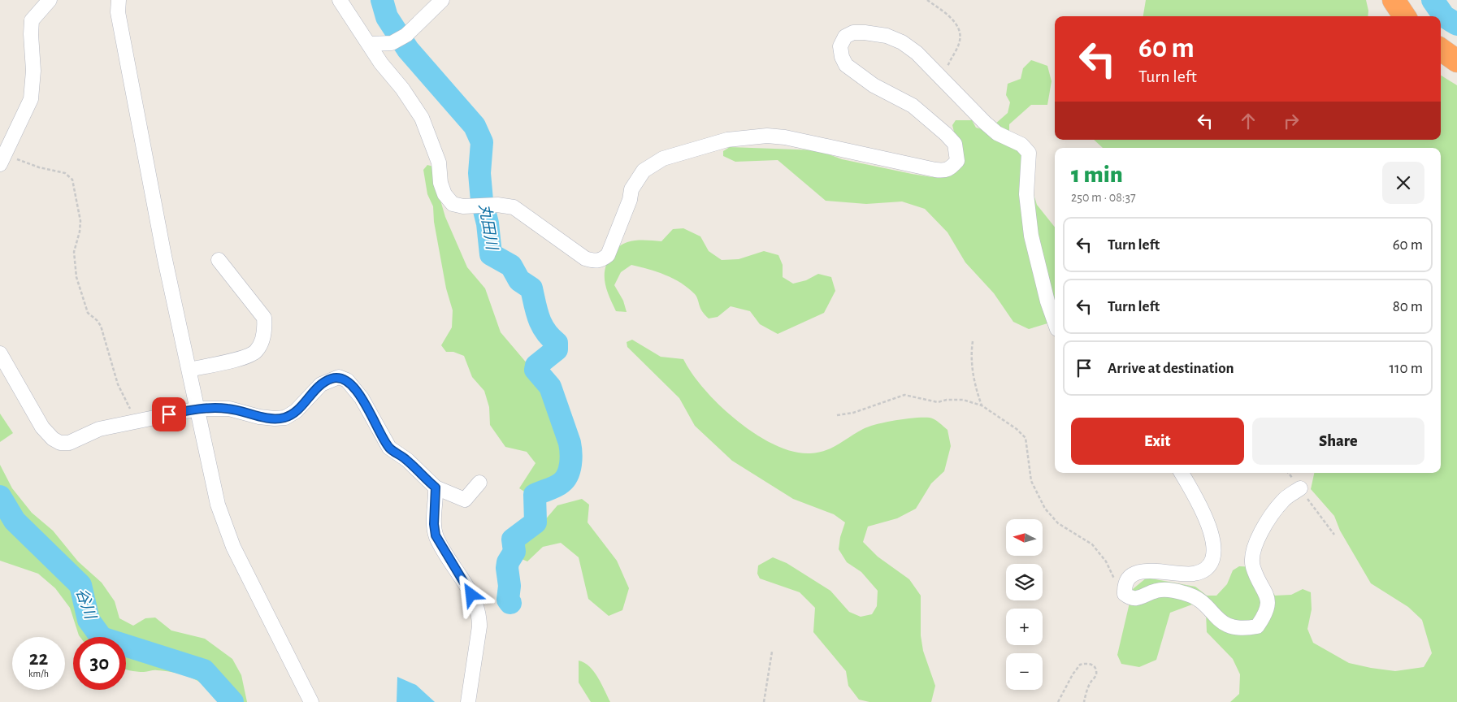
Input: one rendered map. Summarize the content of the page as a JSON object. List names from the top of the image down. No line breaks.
{"water":["丸田川","谷川"],"north":"left","page":{"turn":["60 m","Turn left"],"heading":["1 min","250 m · 08:37"],"list":[{"name":"Turn left","value":"60 m"},{"name":"Turn left","value":"80 m"},{"name":"Arrive at destination","value":"110 m"}],"buttons":["Exit","Share"],"map_buttons":["+","−"],"speed":"22 km/h","limit":"30"}}
